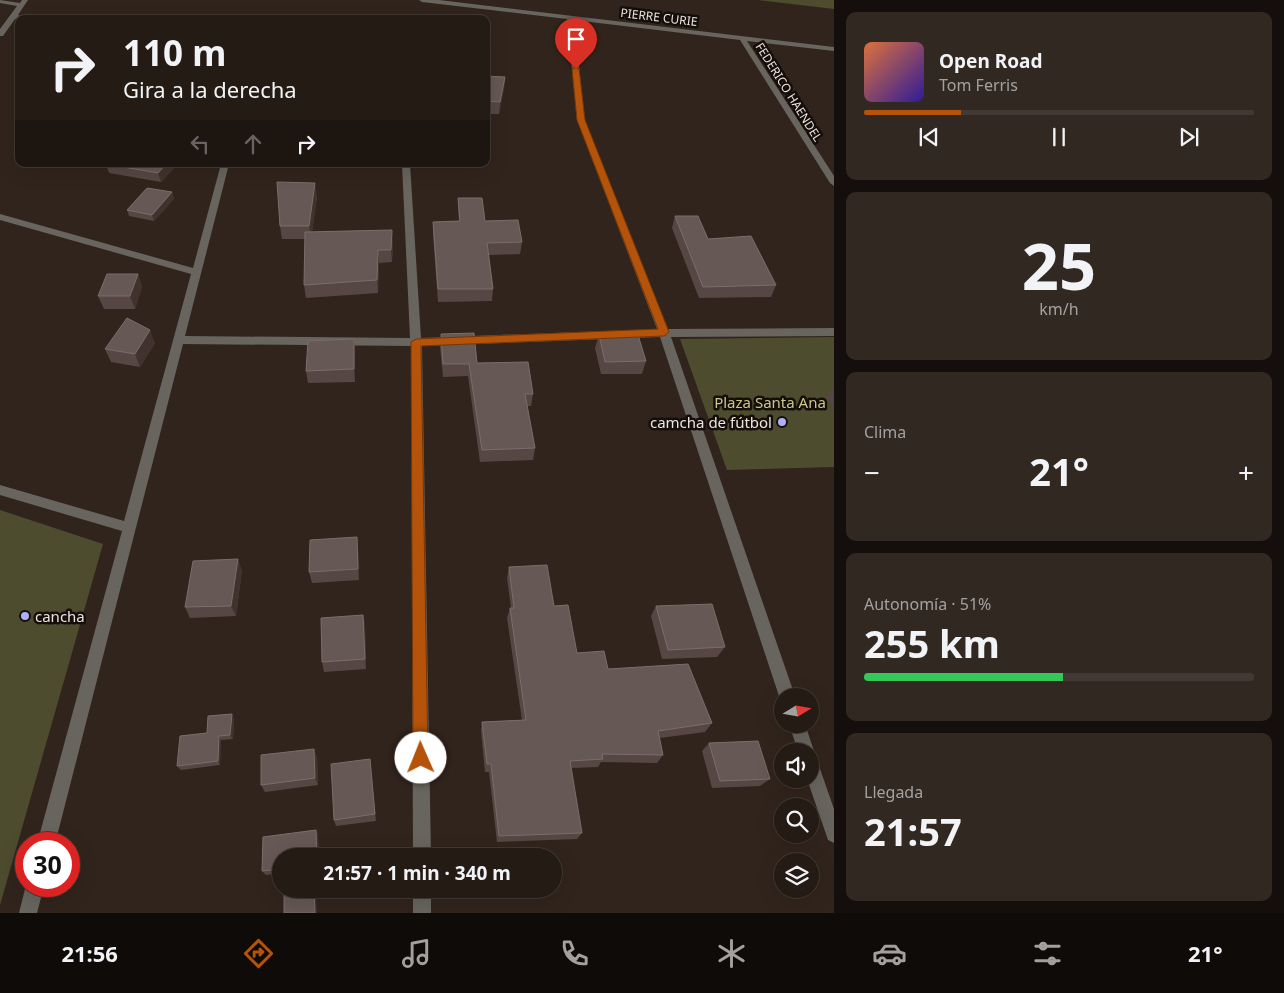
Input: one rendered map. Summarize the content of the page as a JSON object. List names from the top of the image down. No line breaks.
{"streets":{"street":["PIERRE CURIE","FEDERICO HAENDEL"]},"crossings":[["PIERRE CURIE","FEDERICO HAENDEL"]],"parks":["Plaza Santa Ana"],"places":["camcha de fútbol","cancha"],"north":"right","page":{"turn":["110 m","Gira a la derecha"],"song":["Open Road","Tom Ferris"],"tile":[["25","km/h"],"Clima",["Autonomía · 51%","255 km"],["Llegada","21:57"]],"heat":["−","21°","+"],"limit":"30","trip":"21:57 · 1 min · 340 m","tabs":["21:56","21°"]}}
